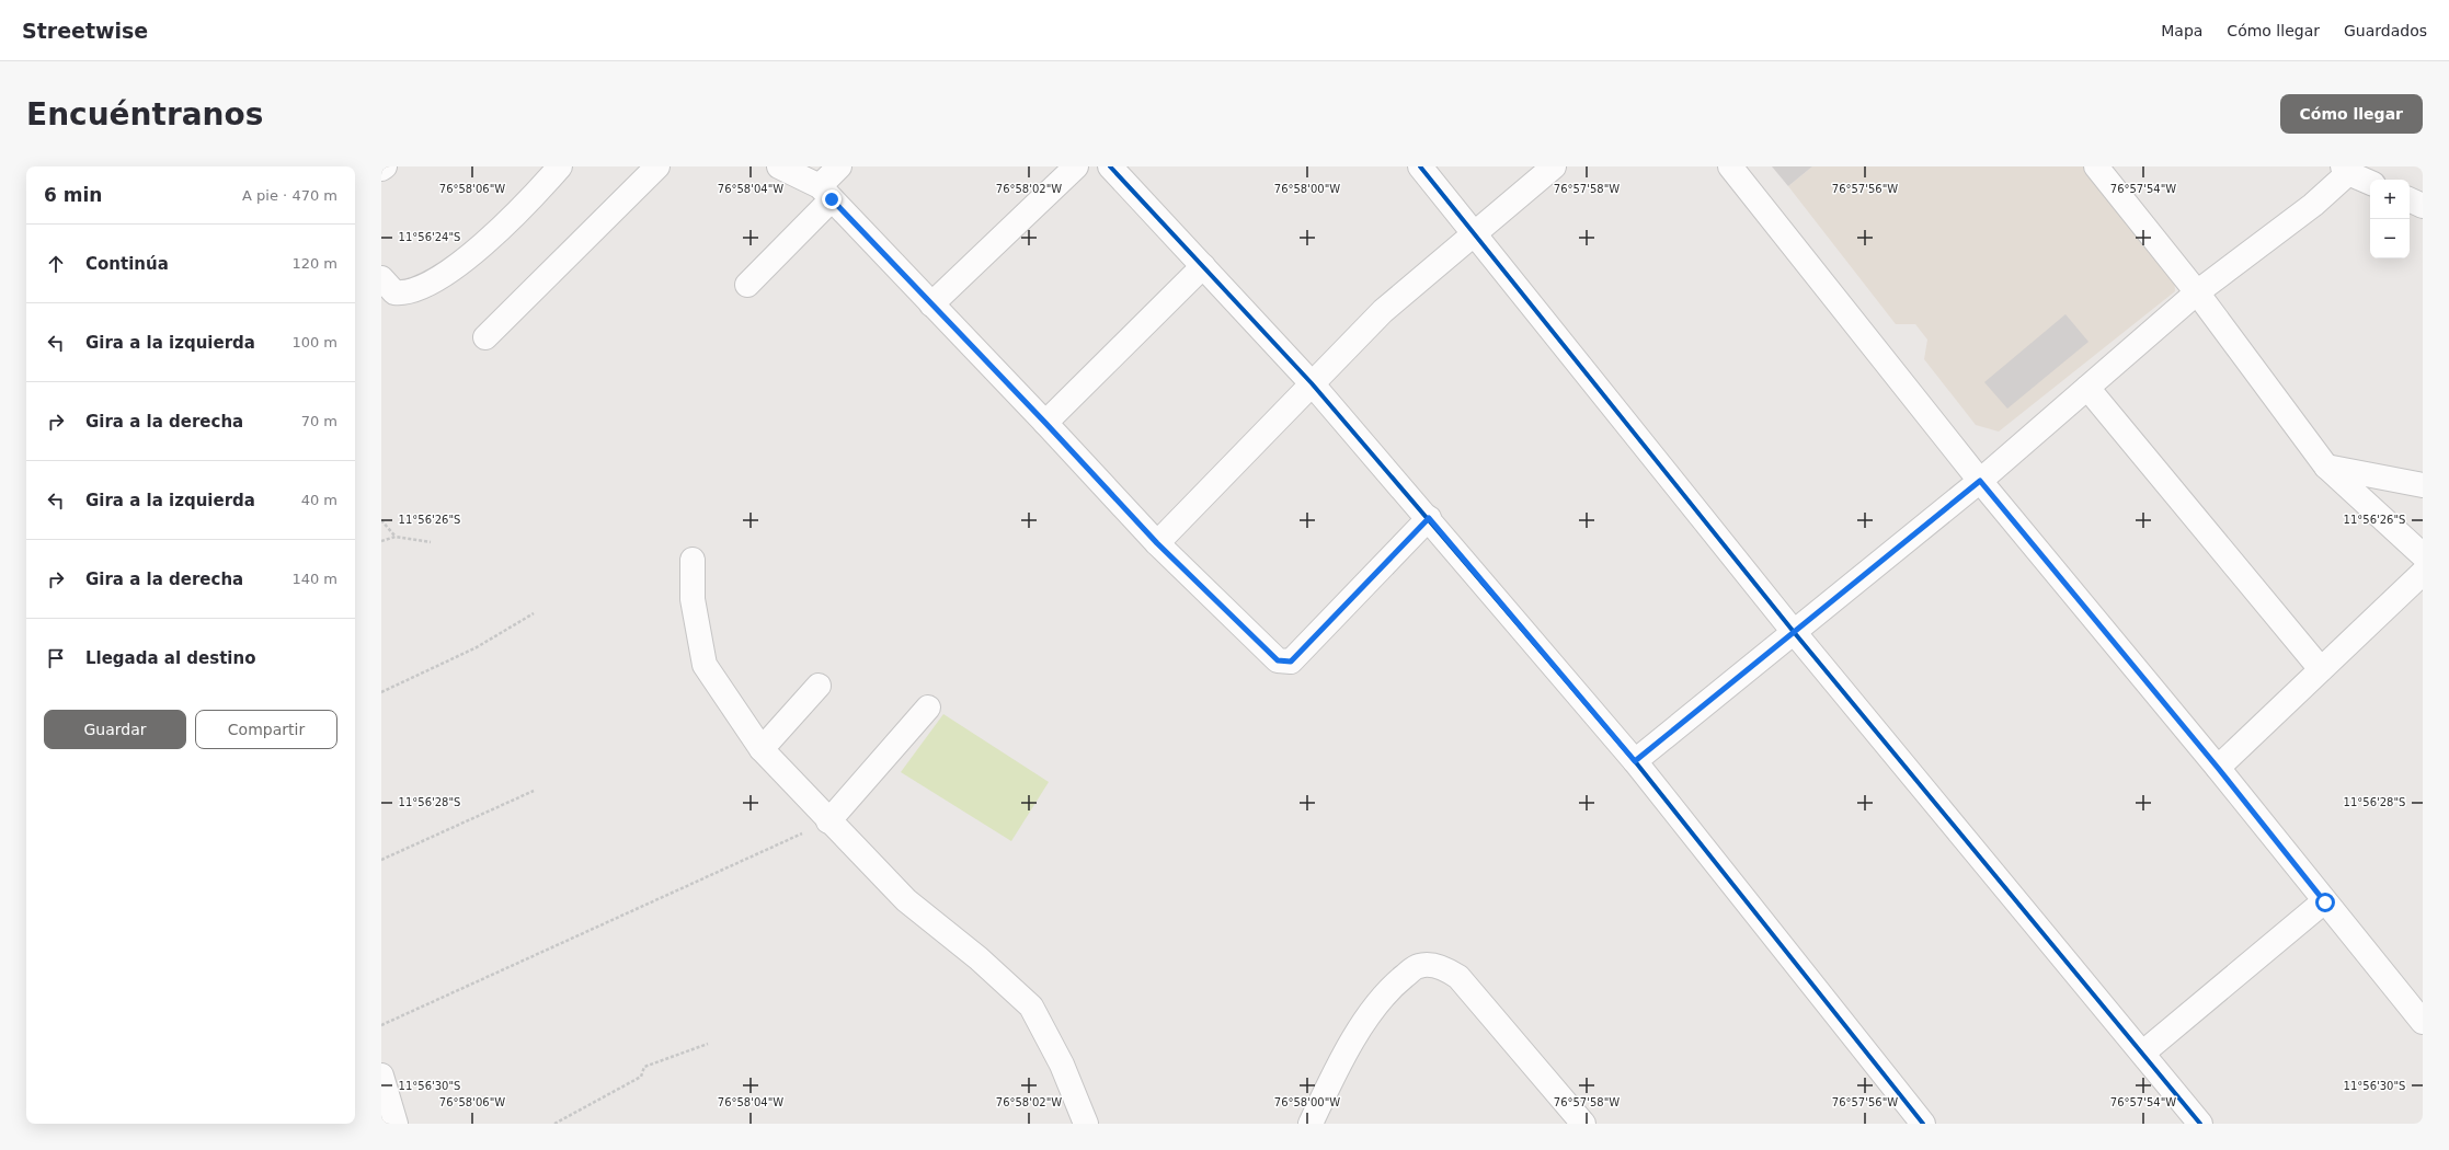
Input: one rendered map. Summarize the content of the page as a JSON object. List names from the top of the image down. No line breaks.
{"page":{"header":"Streetwise","nav":["Mapa","Cómo llegar","Guardados"],"buttons":["Cómo llegar",["Guardar","Compartir"]],"title":"Encuéntranos","heading":["6 min","A pie · 470 m"],"map_buttons":["+","−"],"list":[["Continúa","120 m"],["Gira a la izquierda","100 m"],["Gira a la derecha","70 m"],["Gira a la izquierda","40 m"],["Gira a la derecha","140 m"],"Llegada al destino"]},"coordinates":["76°58'06\"W","76°58'04\"W","76°58'02\"W","76°58'00\"W","76°57'58\"W","76°57'56\"W","76°57'54\"W","11°56'24\"S","11°56'26\"S","11°56'28\"S","11°56'30\"S"]}
